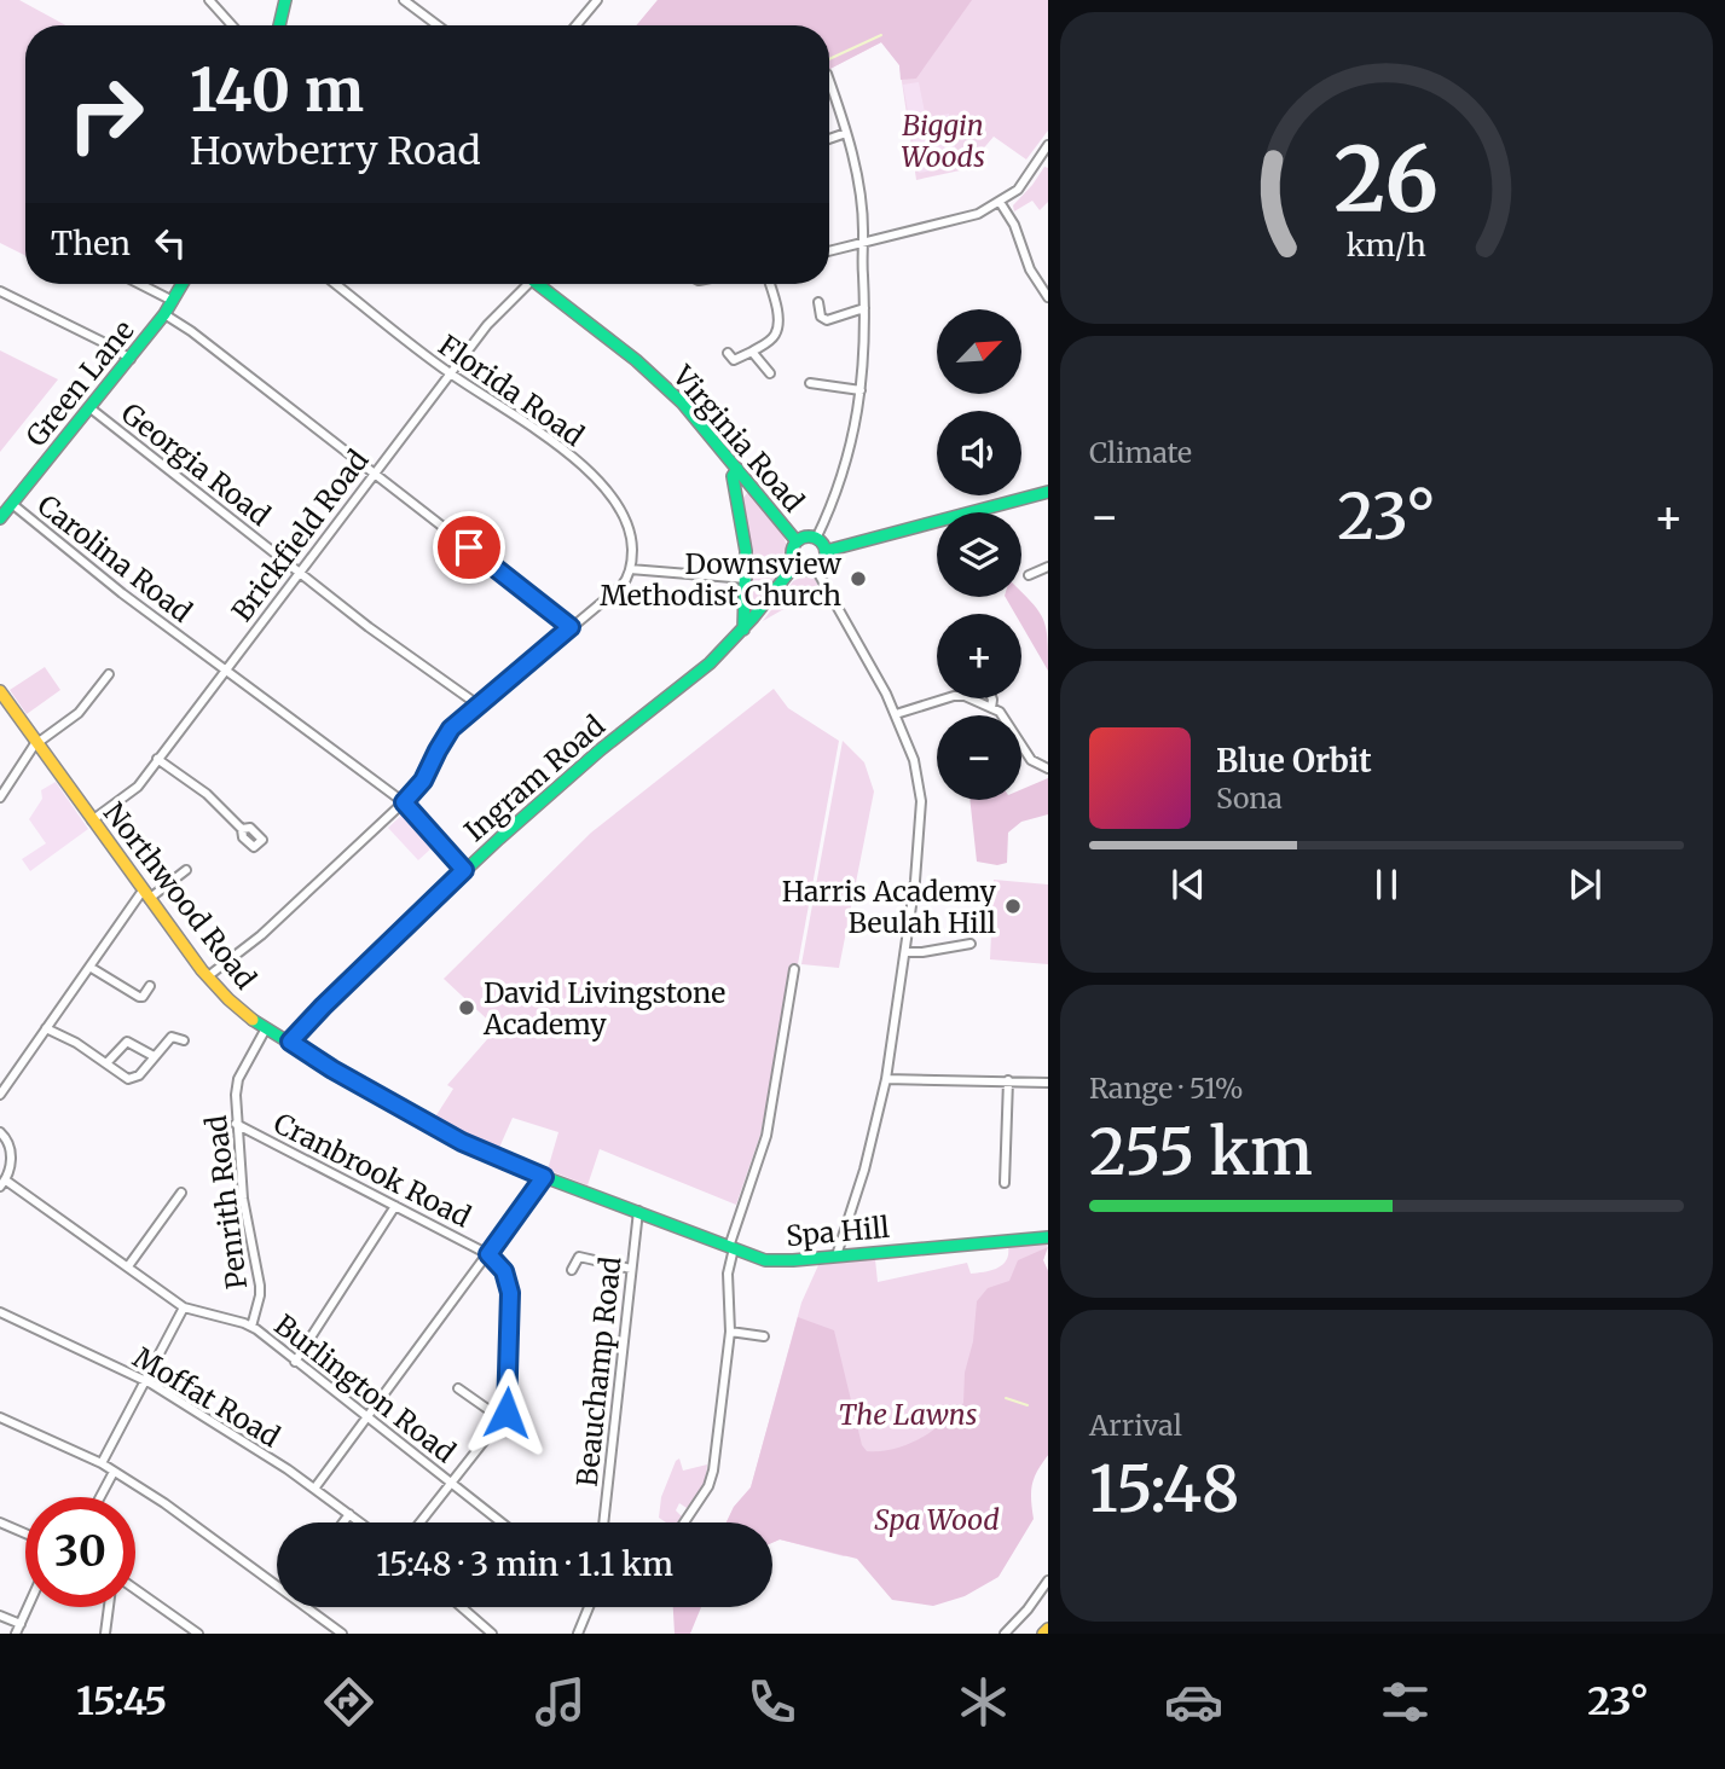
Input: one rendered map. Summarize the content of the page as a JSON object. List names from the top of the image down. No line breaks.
{"streets":{"street":["Green Lane","Florida Road","Virginia Road","Georgia Road","Brickfield Road","Carolina Road","Ingram Road","Northwood Road","Cranbrook Road","Penrith Road","Spa Hill","Beauchamp Road","Burlington Road","Moffat Road"]},"crossings":[["Green Lane","Georgia Road"],["Green Lane","Carolina Road"],["Florida Road","Brickfield Road"],["Virginia Road","Ingram Road"],["Georgia Road","Brickfield Road"],["Brickfield Road","Carolina Road"],["Brickfield Road","Northwood Road"],["Carolina Road","Ingram Road"],["Ingram Road","Northwood Road"],["Northwood Road","Penrith Road"],["Northwood Road","Spa Hill"],["Cranbrook Road","Penrith Road"],["Penrith Road","Burlington Road"],["Spa Hill","Beauchamp Road"]],"parks":["Biggin Woods","The Lawns","Spa Wood"],"places":["Downsview Methodist Church","Harris Academy Beulah Hill","David Livingstone Academy"],"north":"top right","page":{"turn":["140 m","Howberry Road"],"then":"Then","map_buttons":["+","−"],"tile":["Climate",["Range · 51%","255 km"],["Arrival","15:48"]],"heat":["−","23°","+"],"song":["Blue Orbit","Sona"],"limit":"30","trip":"15:48 · 3 min · 1.1 km","tabs":["15:45","23°"],"gauge":["26","km/h"]}}
